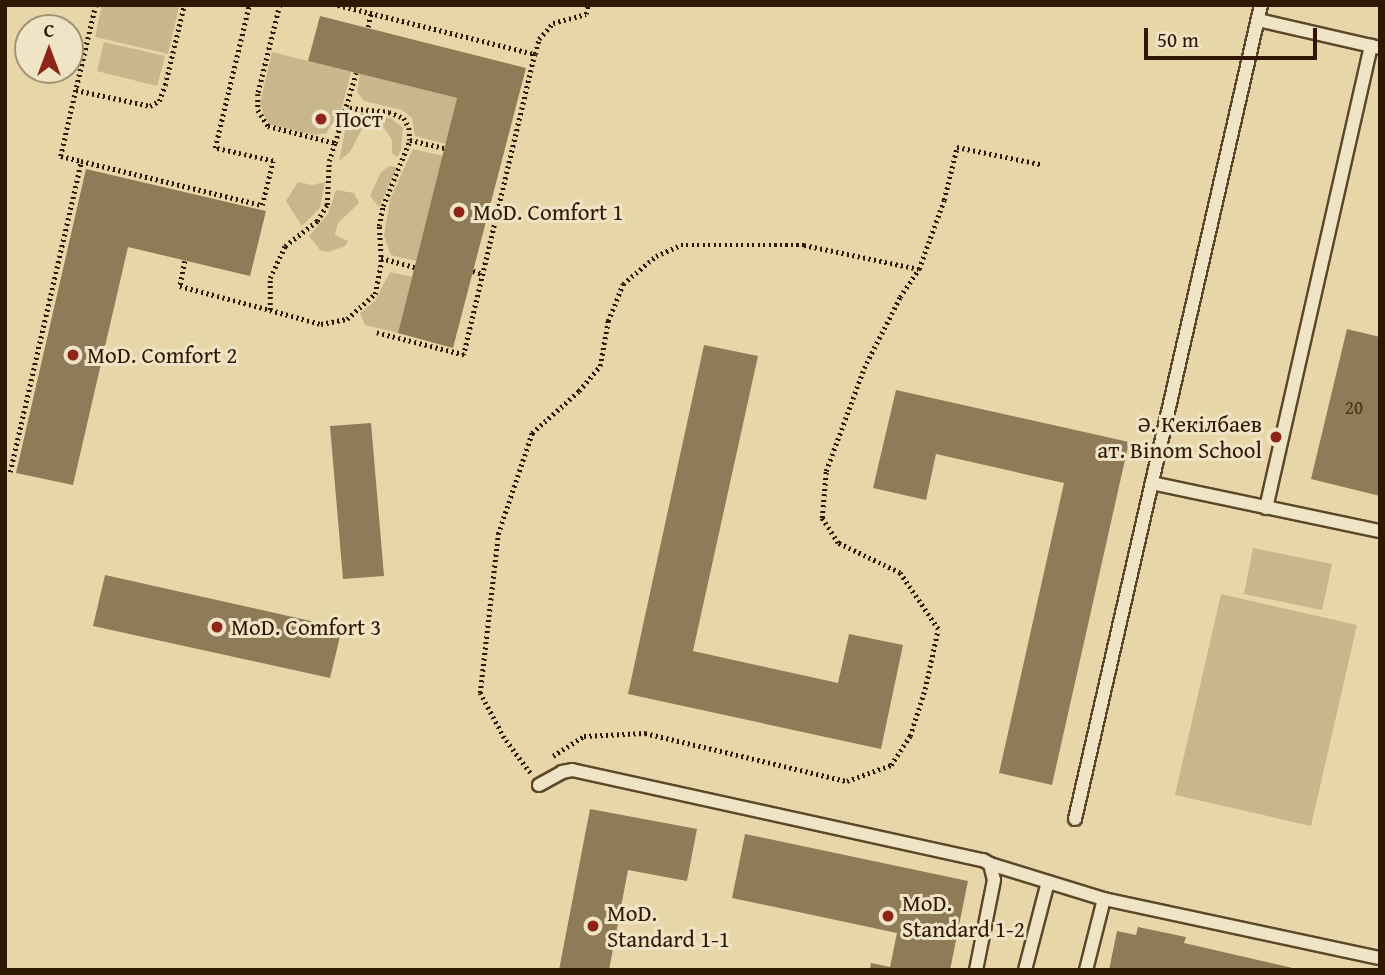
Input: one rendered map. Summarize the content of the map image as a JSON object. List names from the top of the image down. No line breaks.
{"places":["Пост","МoD. Comfort 1","МoD. Comfort 2","Ә. Кекілбаев ат. Binom School","МoD. Comfort 3","MoD. Standard 1-2","MoD. Standard 1-1"],"house_numbers":["20"],"scale_bar":"50 m","north":"top"}
